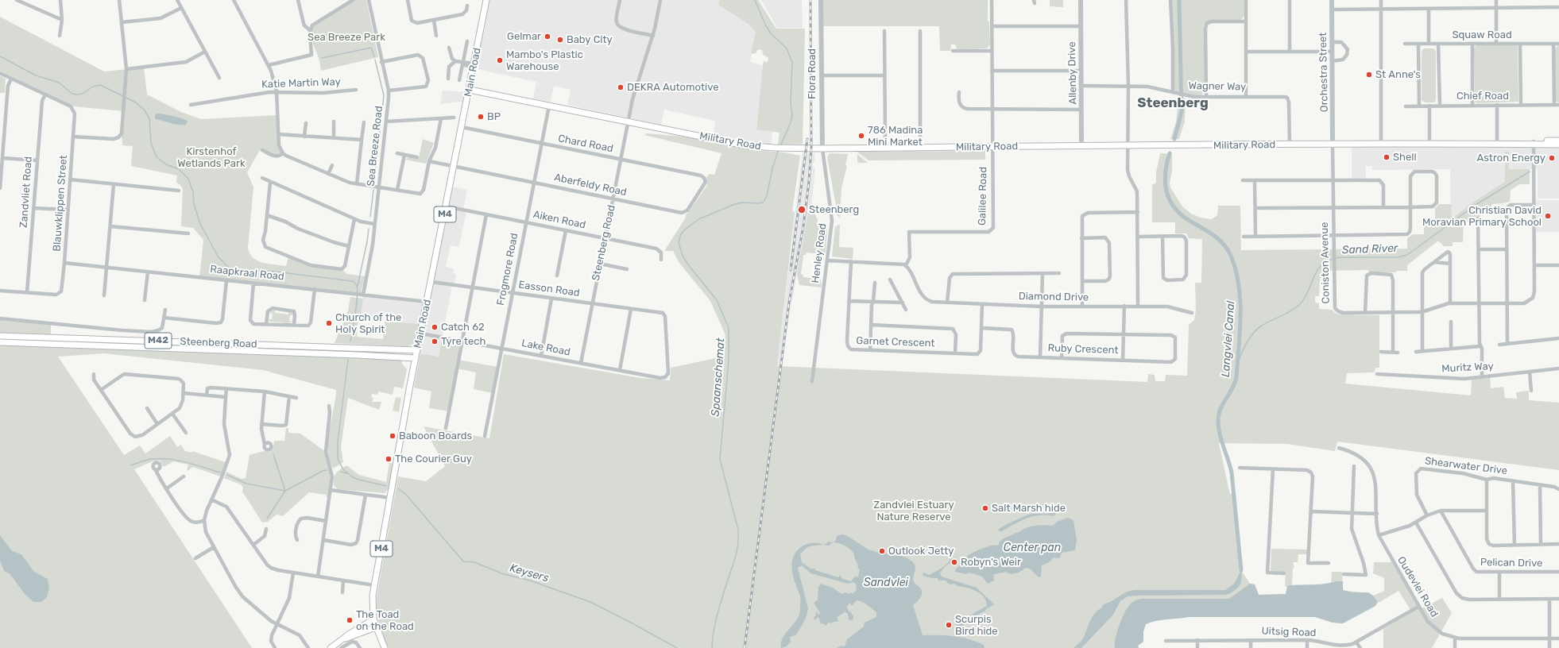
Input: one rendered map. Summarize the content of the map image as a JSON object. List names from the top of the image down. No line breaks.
{"streets":{"main road":["Main Road","Military Road","M4","Steenberg Road","M42"],"street":["Squaw Road","Orchestra Street","Allenby Drive","Flora Road","Katie Martin Way","Wagner Way","Chief Road","Chard Road","Sea Breeze Road","Aberfeldy Road","Zandvliet Road","Galilee Road","Blauwklippen Street","Aiken Road","Henley Road","Coniston Avenue","Frogmore Road","Raapkraal Road","Easson Road","Diamond Drive","Garnet Crescent","Lake Road","Ruby Crescent","Muritz Way","Shearwater Drive","Pelican Drive","Oudevlei Road","Uitsig Road"]},"crossings":[["Main Road","Military Road"],["Main Road","Chard Road"],["Main Road","Aberfeldy Road"],["Main Road","Aiken Road"],["Main Road","Steenberg Road"],["Main Road","Raapkraal Road"],["Main Road","Easson Road"],["Main Road","Lake Road"],["Orchestra Street","Military Road"],["Orchestra Street","Coniston Avenue"],["Allenby Drive","Wagner Way"],["Allenby Drive","Military Road"],["Flora Road","Military Road"],["Flora Road","Henley Road"],["Wagner Way","Military Road"],["Military Road","Galilee Road"],["Military Road","Steenberg Road"],["Military Road","Henley Road"],["Military Road","Coniston Avenue"],["Military Road","Frogmore Road"],["Chard Road","Aberfeldy Road"],["Chard Road","Steenberg Road"],["Chard Road","Frogmore Road"],["Sea Breeze Road","Raapkraal Road"],["Aberfeldy Road","Steenberg Road"],["Aberfeldy Road","Frogmore Road"],["Zandvliet Road","Blauwklippen Street"],["Galilee Road","Diamond Drive"],["Blauwklippen Street","Raapkraal Road"],["Aiken Road","Steenberg Road"],["Aiken Road","Frogmore Road"],["Steenberg Road","Easson Road"],["Steenberg Road","Lake Road"],["Frogmore Road","Easson Road"],["Frogmore Road","Lake Road"],["Easson Road","Lake Road"],["Diamond Drive","Garnet Crescent"],["Diamond Drive","Ruby Crescent"],["Oudevlei Road","Uitsig Road"]],"districts":["Steenberg"],"water":["Sand River","Langvlei Canal","Spaanschemat","Center pan","Keysers","Sandvlei"],"parks":["Sea Breeze Park","Kirstenhof Wetlands Park","Zandvlei Estuary Nature Reserve"],"places":["Gelmar","Baby City","Mambo's Plastic Warehouse","St Anne's","DEKRA Automotive","BP","786 Madina Mini Market","Shell","Astron Energy","Steenberg","Christian David Moravian Primary School","Church of the Holy Spirit","Catch 62","Tyre tech","Baboon Boards","The Courier Guy","Salt Marsh hide","Outlook Jetty","Robyn's Weir","The Toad on the Road","Scurpis Bird hide"]}
